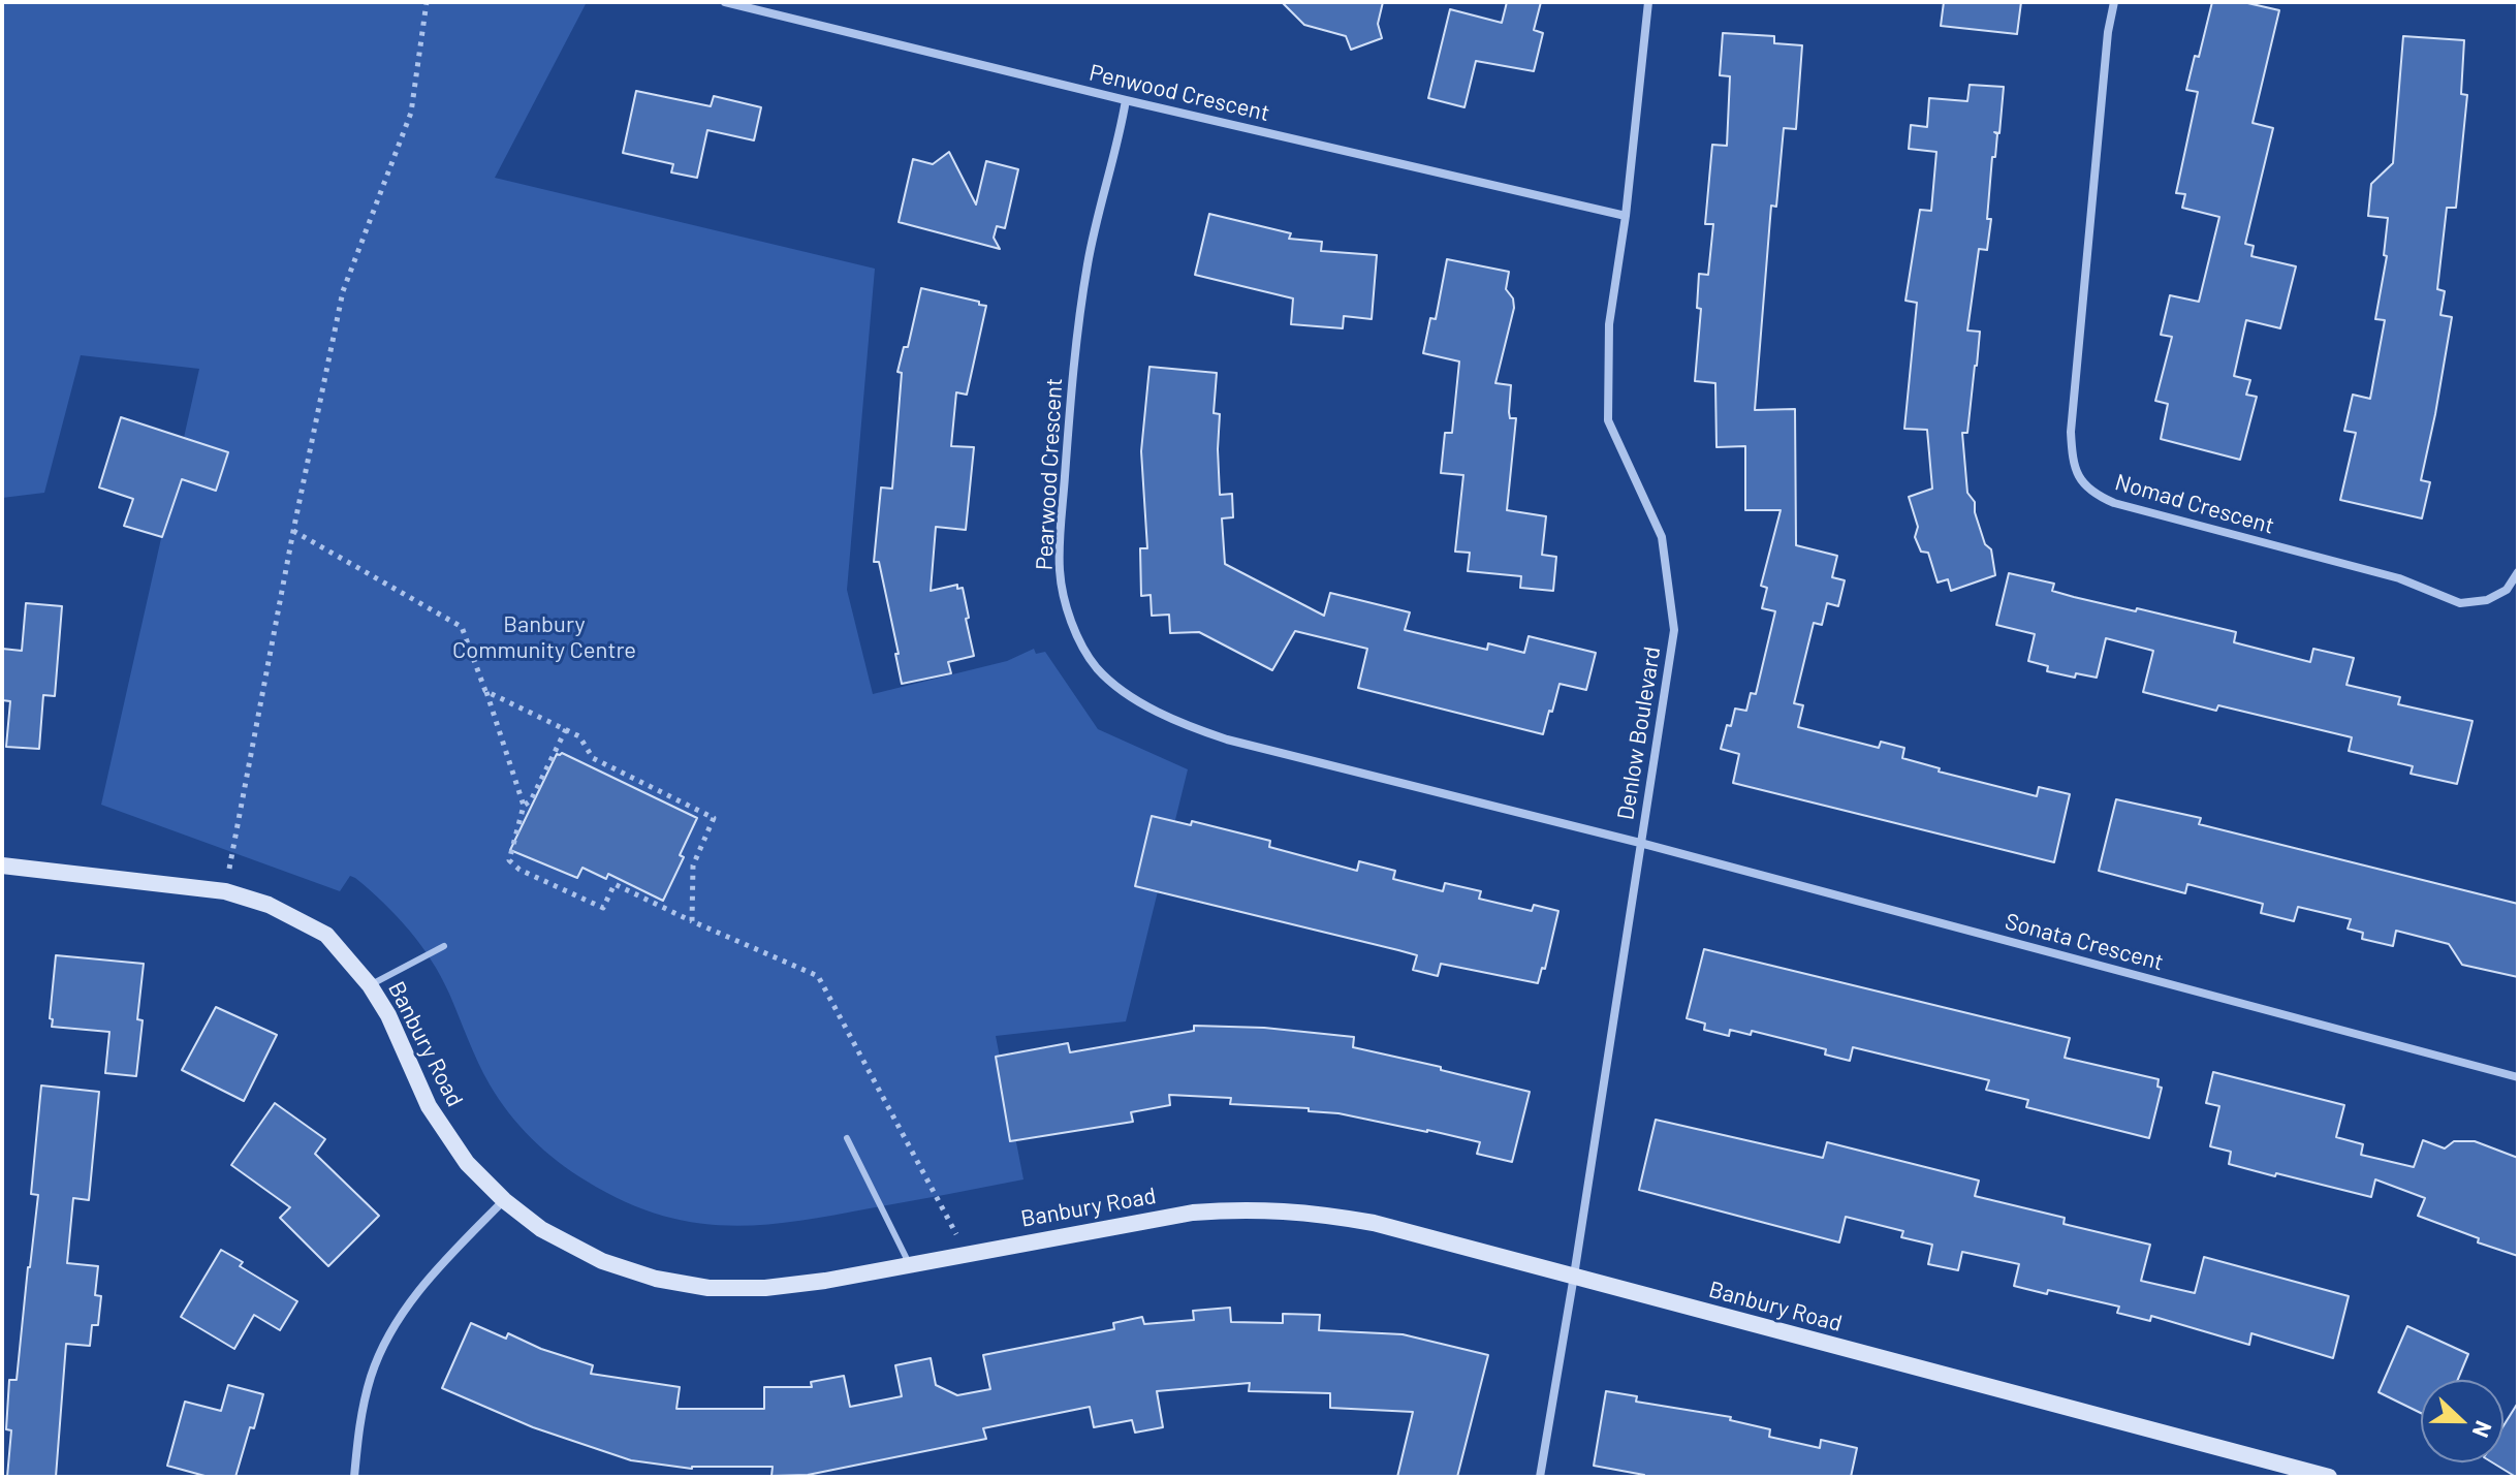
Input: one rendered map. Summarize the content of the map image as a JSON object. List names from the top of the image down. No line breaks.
{"streets":{"street":["Penwood Crescent","Pearwood Crescent","Nomad Crescent","Denlow Boulevard","Sonata Crescent","Banbury Road"]},"crossings":[["Penwood Crescent","Pearwood Crescent"],["Penwood Crescent","Denlow Boulevard"],["Pearwood Crescent","Denlow Boulevard"],["Pearwood Crescent","Sonata Crescent"],["Denlow Boulevard","Sonata Crescent"],["Denlow Boulevard","Banbury Road"]],"parks":["Banbury Community Centre"],"north":"right"}
